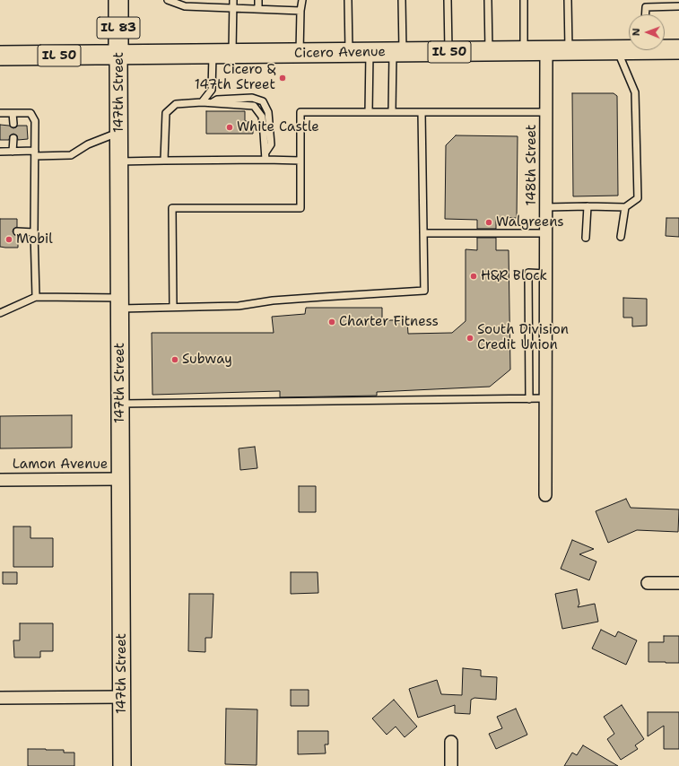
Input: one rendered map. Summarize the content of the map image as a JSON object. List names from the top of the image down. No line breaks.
{"streets":{"main road":["IL 83","IL 50","Cicero Avenue","147th Street"],"street":["148th Street","Lamon Avenue"]},"crossings":[["Cicero Avenue","147th Street"],["Cicero Avenue","148th Street"],["147th Street","Lamon Avenue"]],"places":["Cicero & 147th Street","White Castle","Walgreens","Mobil","H&R Block","Charter Fitness","South Division Credit Union","Subway"],"north":"left"}
